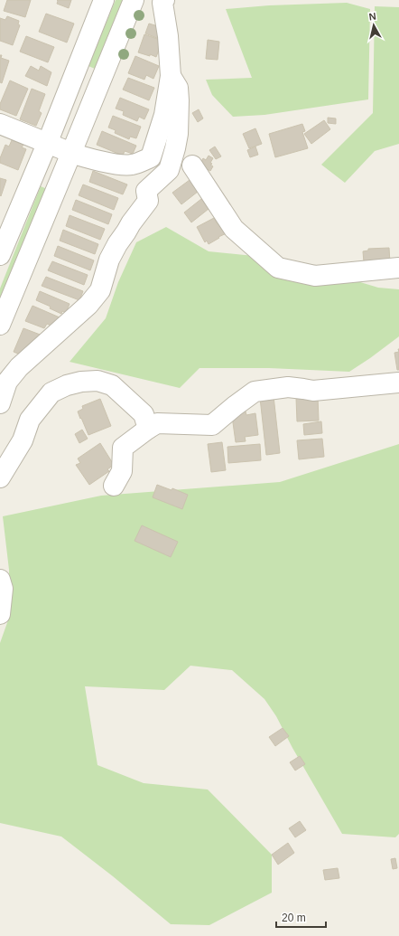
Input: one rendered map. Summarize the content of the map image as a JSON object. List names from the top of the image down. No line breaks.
{"scale_bar":"20 m","north":"top"}
